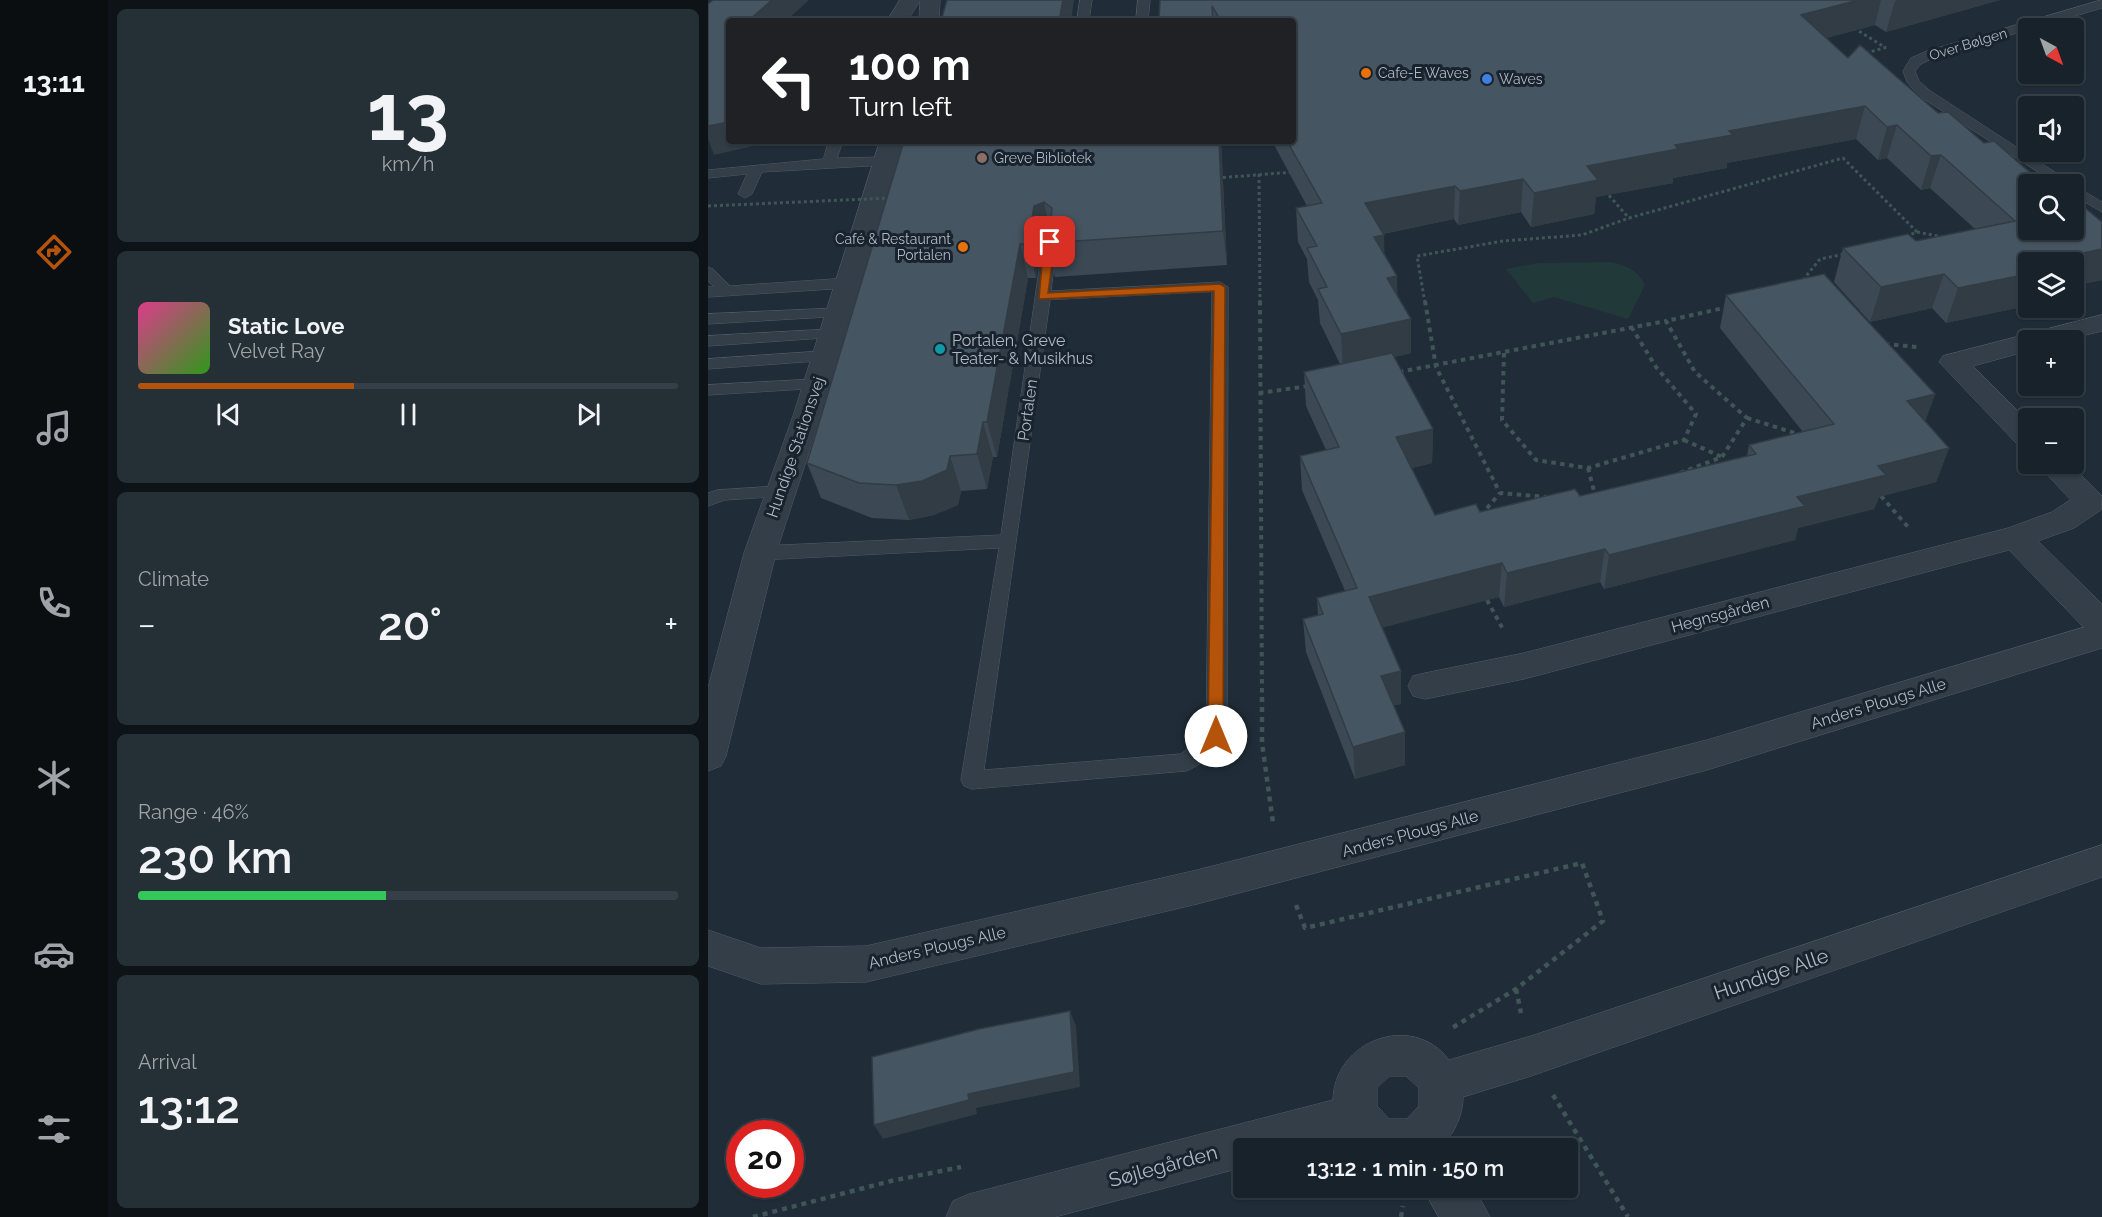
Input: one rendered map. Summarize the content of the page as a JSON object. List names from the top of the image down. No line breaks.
{"streets":{"street":["Hundige Stationsvej","Hegnsgården","Anders Plougs Alle","Hundige Alle","Søjlegården"],"lane":["Over Bølgen","Portalen"]},"places":["Cafe-E Waves","Waves","Greve Bibliotek","Café & Restaurant Portalen","Portalen, Greve Teater- & Musikhus"],"north":"bottom right","page":{"tabs":"13:11","tile":[["13","km/h"],"Climate",["Range · 46%","230 km"],["Arrival","13:12"]],"map_buttons":["+","−"],"turn":["100 m","Turn left"],"song":["Static Love","Velvet Ray"],"heat":["−","20°","+"],"limit":"20","trip":"13:12 · 1 min · 150 m"}}
